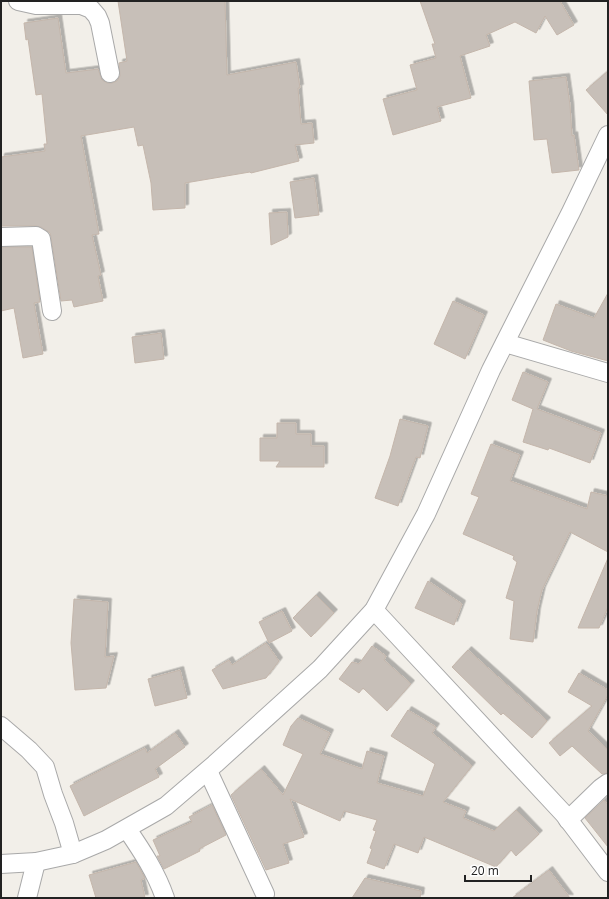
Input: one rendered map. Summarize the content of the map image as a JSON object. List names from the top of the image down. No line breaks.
{"scale_bar":"20 m"}
